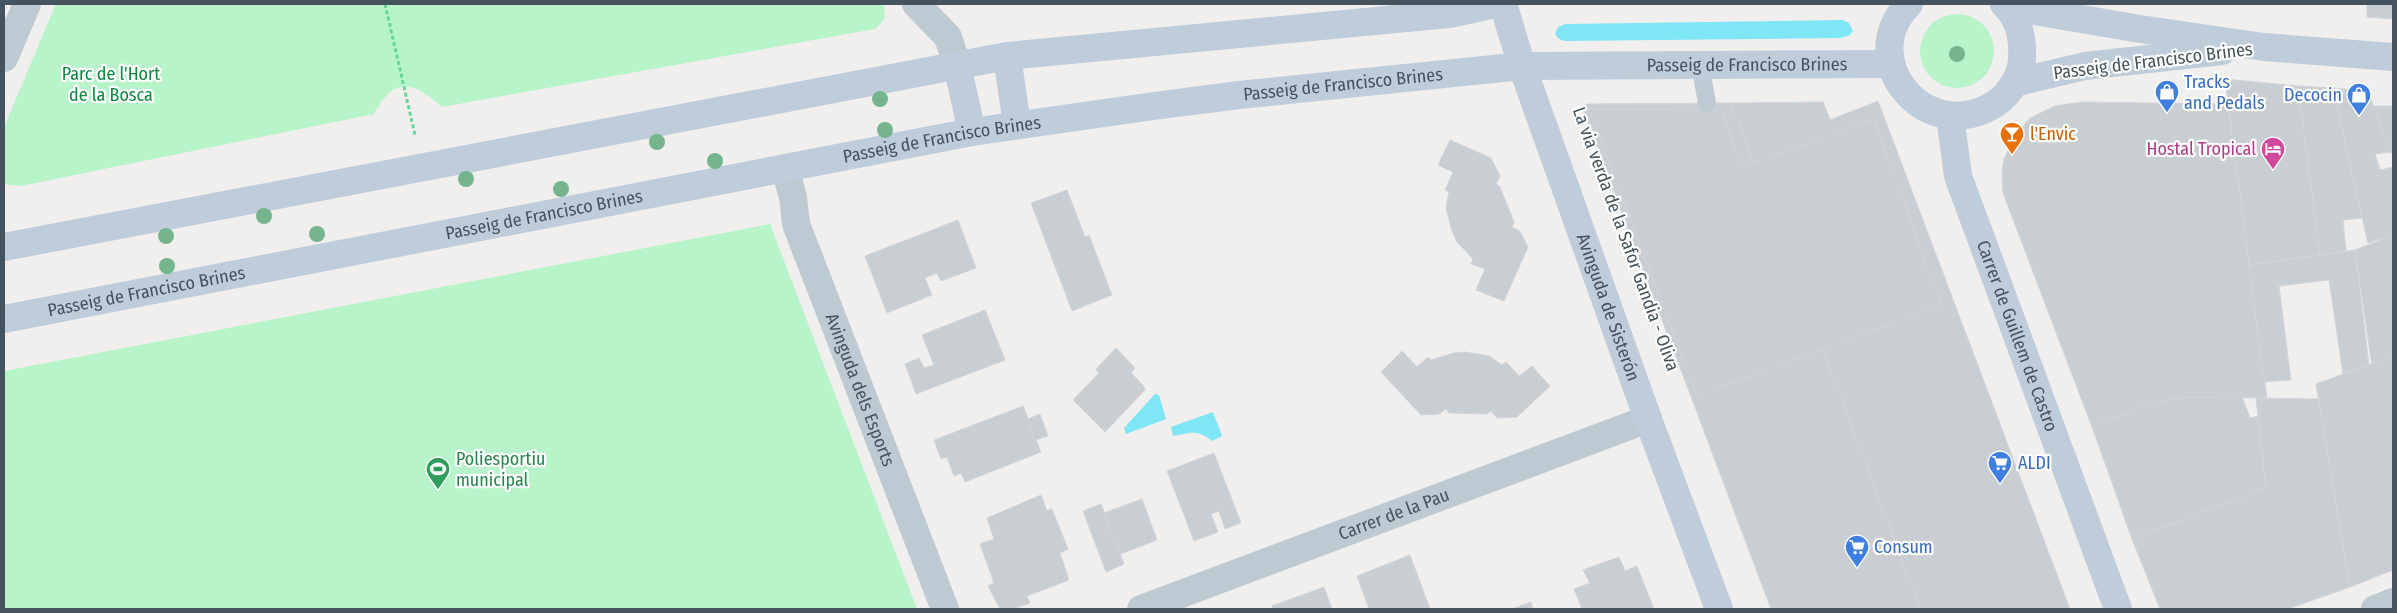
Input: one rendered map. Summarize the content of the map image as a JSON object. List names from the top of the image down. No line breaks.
{"streets":{"street":["Passeig de Francisco Brines","Avinguda de Sisterón","Carrer de Guillem de Castro","Avinguda dels Esports","Carrer de la Pau"]},"crossings":[["Passeig de Francisco Brines","Avinguda de Sisterón"],["Passeig de Francisco Brines","Avinguda dels Esports"],["Avinguda de Sisterón","Carrer de la Pau"]],"parks":["Parc de l'Hort de la Bosca"],"places":{"shop":["Tracks and Pedals","Decocin"],"bar":["l'Envic"],"hotel":["Hostal Tropical"],"supermarket":["ALDI","Consum"],"sports":["Poliesportiu municipal"]}}
